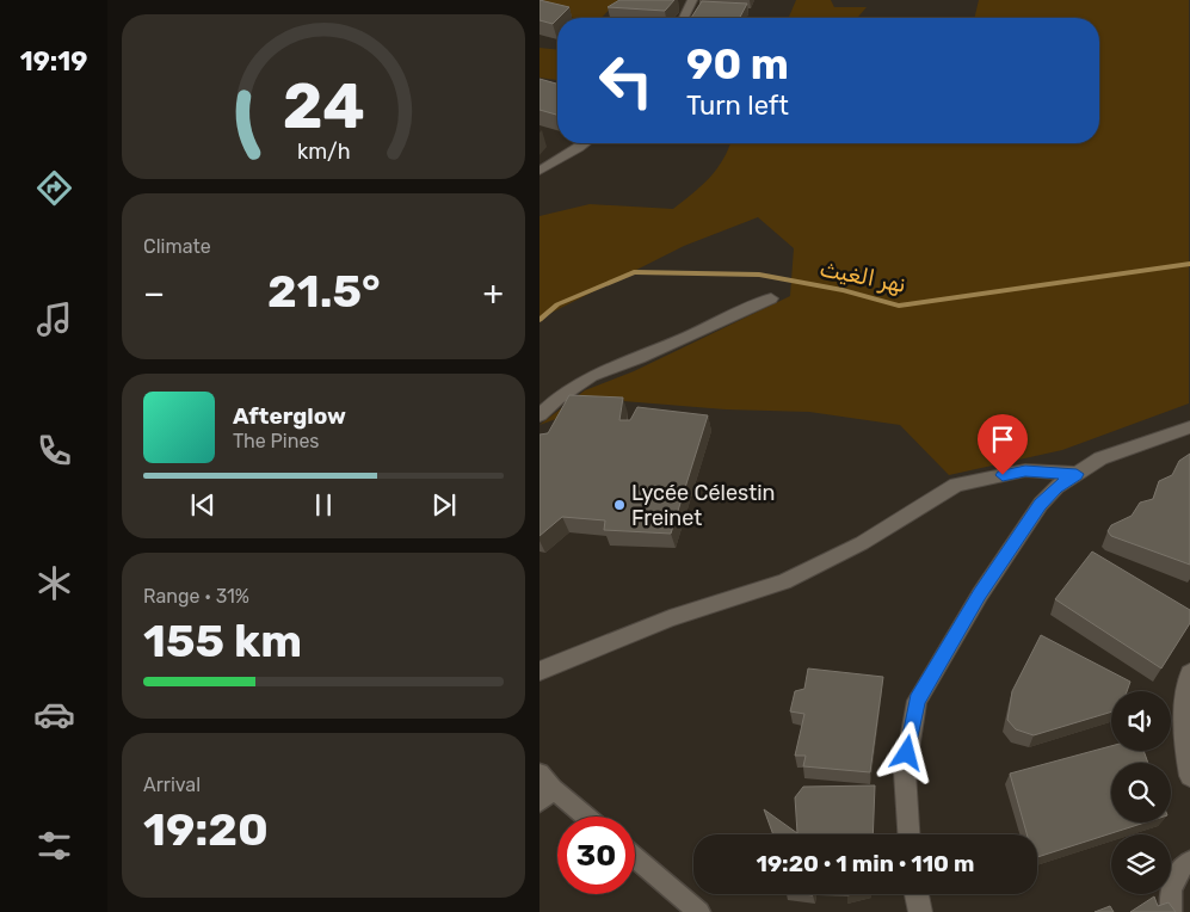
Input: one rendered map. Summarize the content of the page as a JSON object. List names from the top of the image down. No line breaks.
{"water":["نهر الغيث"],"places":["Lycée Célestin Freinet"],"page":{"tabs":"19:19","turn":["90 m","Turn left"],"tile":["Climate",["Range · 31%","155 km"],["Arrival","19:20"]],"heat":["−","21.5°","+"],"song":["Afterglow","The Pines"],"limit":"30","trip":"19:20 · 1 min · 110 m","gauge":["24","km/h"]}}
